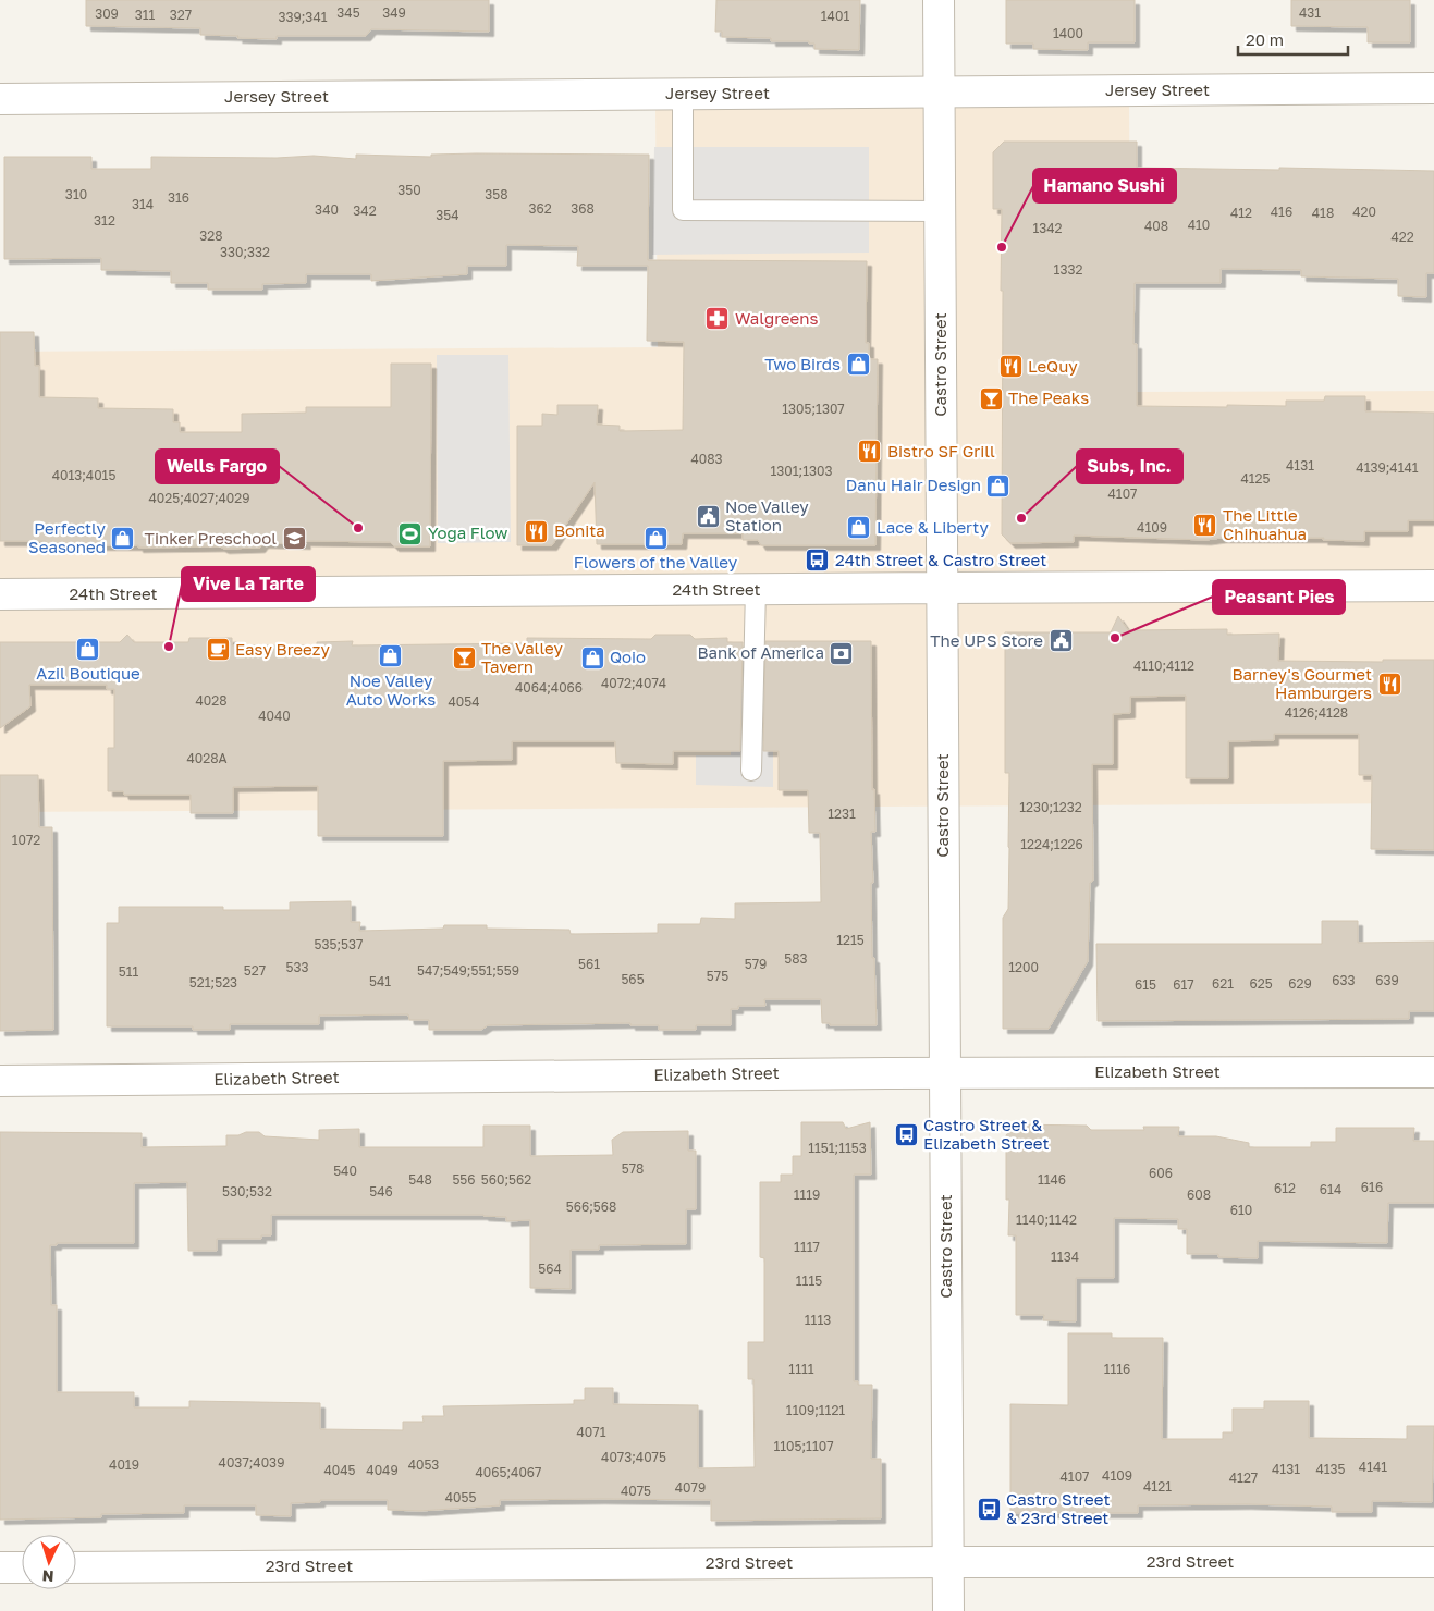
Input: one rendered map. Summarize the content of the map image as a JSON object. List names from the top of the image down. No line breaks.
{"streets":{"street":["Jersey Street","Castro Street","24th Street","Elizabeth Street","23rd Street"]},"crossings":[["Jersey Street","Castro Street"],["Castro Street","24th Street"],["Castro Street","Elizabeth Street"],["Castro Street","23rd Street"]],"places":{"other":["Hamano Sushi","Subs, Inc.","Wells Fargo","Peasant Pies","Vive La Tarte"],"pharmacy":["Walgreens"],"shop":["Two Birds","Danu Hair Design","Lace & Liberty","Flowers of the Valley","Perfectly Seasoned","Azil Boutique","Noe Valley Auto Works","Qoio"],"restaurant":["LeQuy","Bistro SF Grill","The Little Chihuahua","Bonita","Barney's Gourmet Hamburgers"],"bar":["The Peaks","The Valley Tavern"],"public building":["Noe Valley Station","The UPS Store"],"sports":["Yoga Flow"],"school or university":["Tinker Preschool"],"bus stop":["24th Street & Castro Street","Castro Street & Elizabeth Street","Castro Street & 23rd Street"],"cafe":["Easy Breezy"],"bank":["Bank of America"]},"house_numbers":["345","349","431","309","311","327","1401","339;341","1400","350","310","358","316","314","362","368","340","342","416","420","412","418","354","312","410","408","1342","328","422","330;332","1332","1305;1307","4083","4131","4139;4141","1301;1303","4013;4015","4125","4107","4025;4027;4029","4109","4110;4112","4072;4074","4064;4066","4028","4054","4126;4128","4040","4028A","1230;1232","1231","1072","1224;1226","1215","535;537","583","561","579","533","1200","527","547;549;551;559","511","575","565","633","639","541","521;523","621","625","629","615","617","1151;1153","578","540","606","548","556","560;562","1146","616","612","614","530;532","546","1119","608","566;568","610","1140;1142","1117","1134","564","1115","1113","1111","1116","1109;1121","4071","1105;1107","4073;4075","4037;4039","4019","4053","4141","4131","4135","4045","4049","4065;4067","4109","4107","4127","4121","4079","4075","4055"],"scale_bar":"20 m","north":"bottom"}
